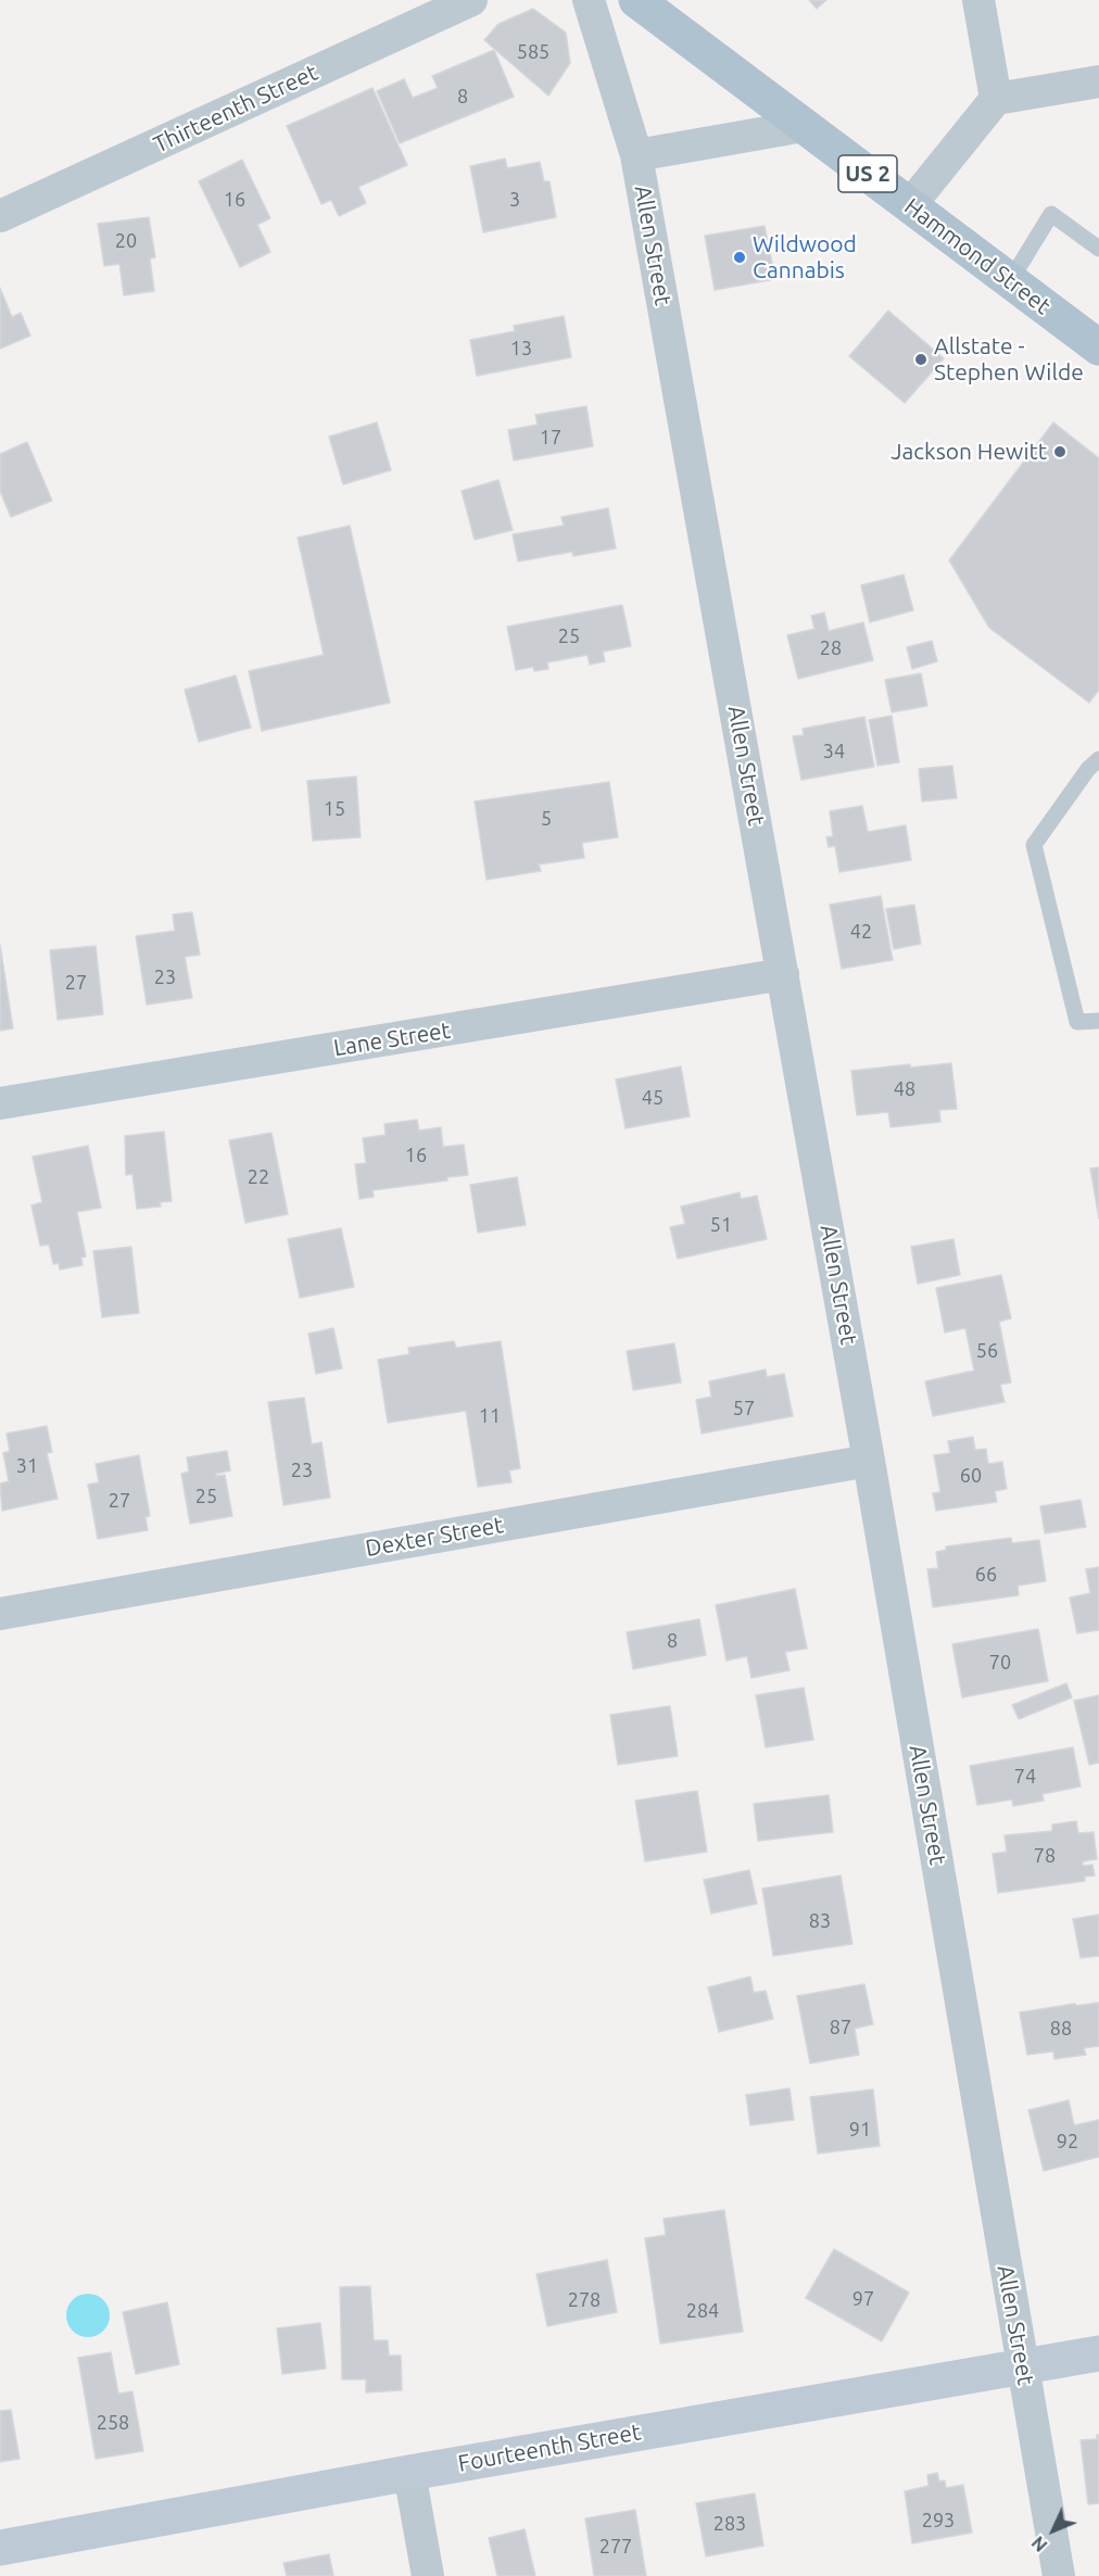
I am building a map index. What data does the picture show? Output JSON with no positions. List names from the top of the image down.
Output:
{
  "streets": {
    "main road": ["US 2", "Hammond Street"],
    "street": [
      "Thirteenth Street",
      "Allen Street",
      "Lane Street",
      "Dexter Street",
      "Fourteenth Street"
    ]
  },
  "crossings": [
    ["Allen Street", "Lane Street"],
    ["Allen Street", "Dexter Street"],
    ["Allen Street", "Fourteenth Street"]
  ],
  "places": ["Wildwood Cannabis", "Allstate - Stephen Wilde", "Jackson Hewitt"],
  "house_numbers": [
    "585",
    "8",
    "16",
    "3",
    "20",
    "13",
    "17",
    "25",
    "28",
    "34",
    "15",
    "5",
    "42",
    "23",
    "27",
    "48",
    "45",
    "16",
    "22",
    "51",
    "56",
    "57",
    "11",
    "31",
    "23",
    "60",
    "25",
    "27",
    "66",
    "8",
    "70",
    "74",
    "78",
    "83",
    "87",
    "88",
    "91",
    "92",
    "97",
    "278",
    "284",
    "258",
    "293",
    "283",
    "277"
  ],
  "north": "bottom left"
}
